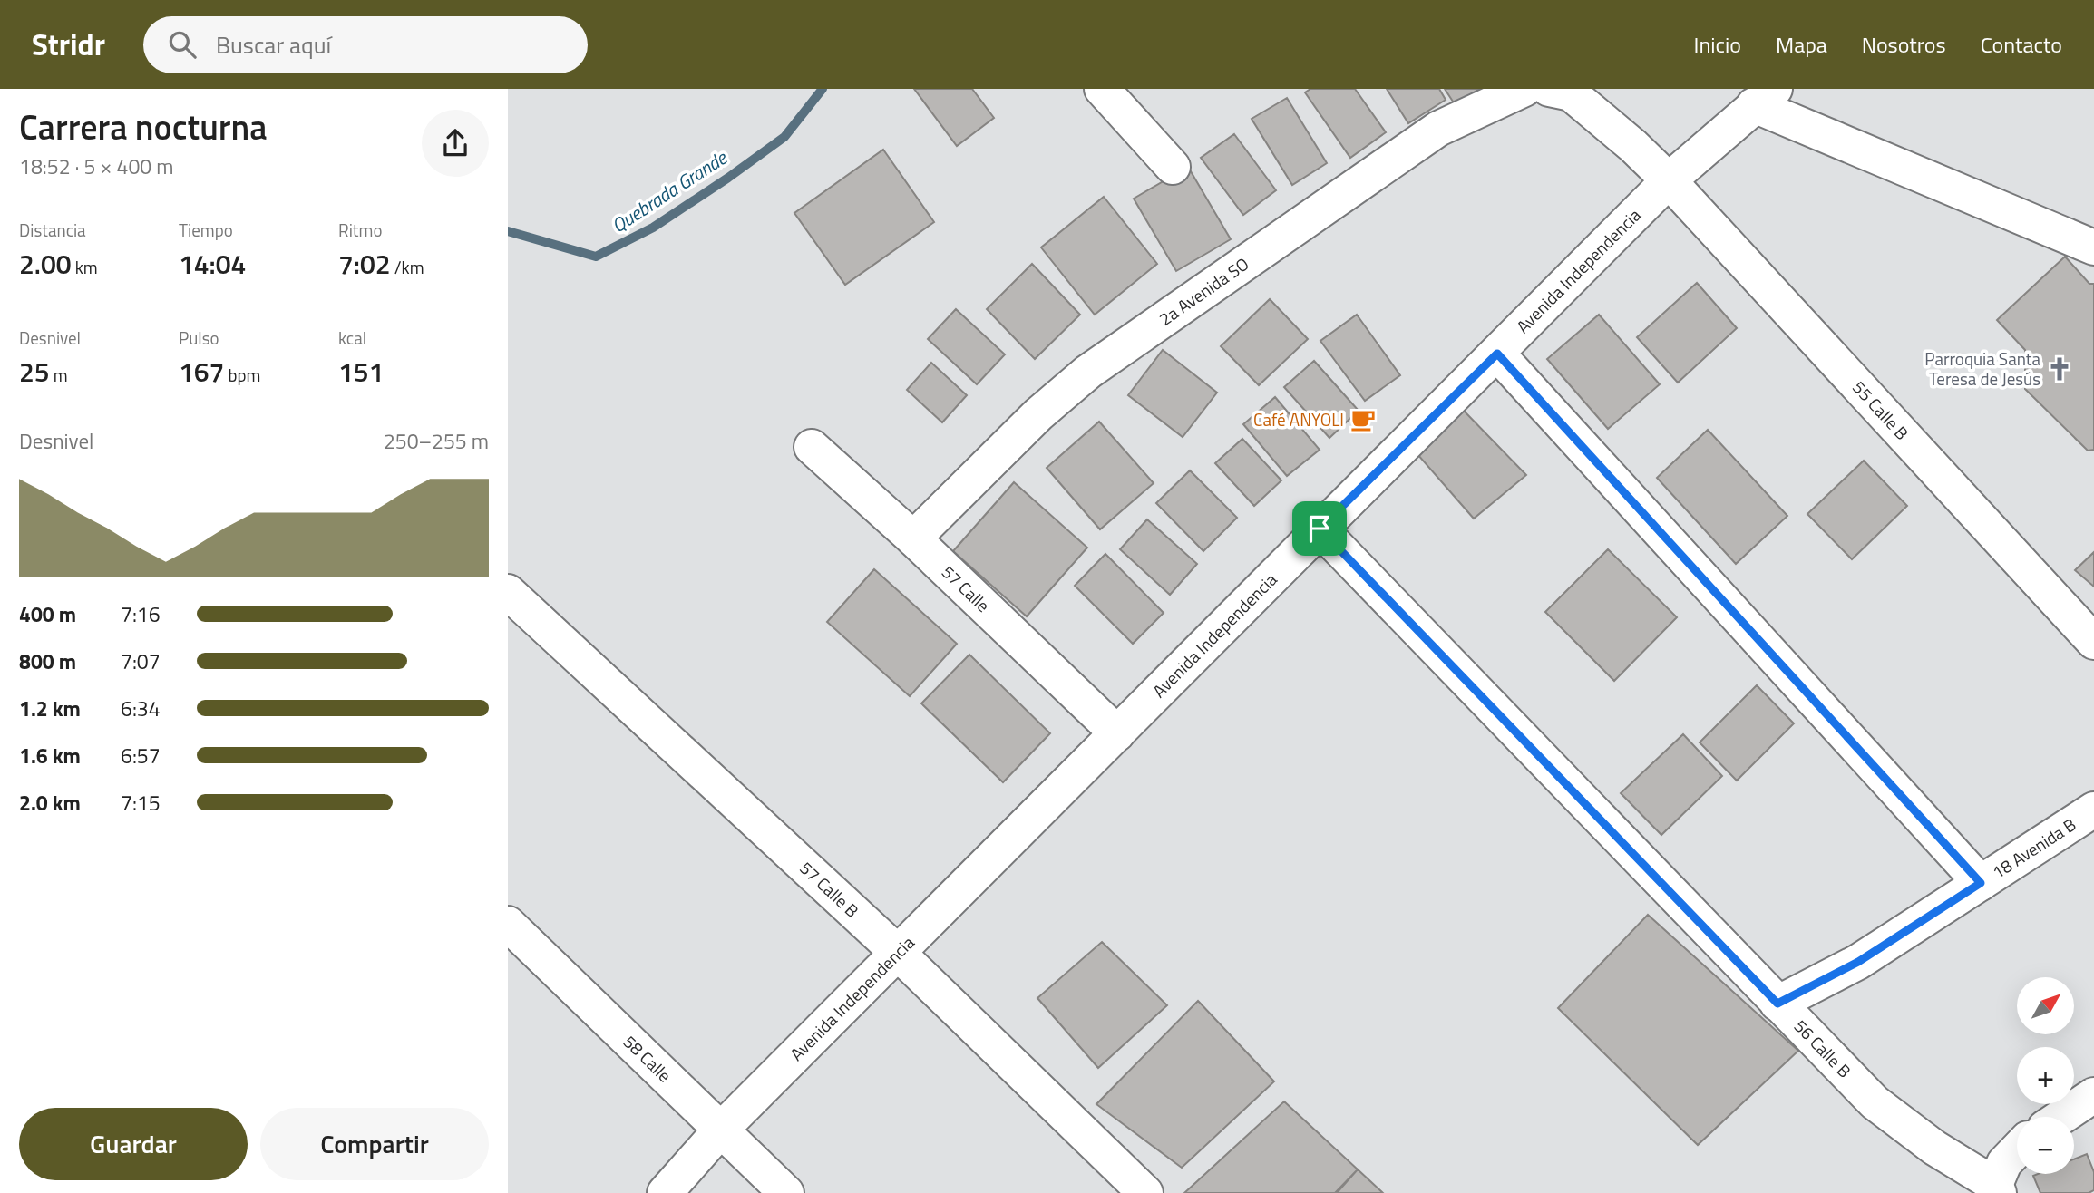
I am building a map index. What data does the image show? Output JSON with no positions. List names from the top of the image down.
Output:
{
  "streets": {
    "street": [
      "Avenida Independencia",
      "2a Avenida SO",
      "55 Calle B",
      "57 Calle",
      "18 Avenida B",
      "57 Calle B",
      "56 Calle B",
      "58 Calle"
    ]
  },
  "crossings": [
    ["Avenida Independencia", "55 Calle B"],
    ["Avenida Independencia", "57 Calle"],
    ["Avenida Independencia", "57 Calle B"],
    ["Avenida Independencia", "56 Calle B"],
    ["Avenida Independencia", "58 Calle"],
    ["2a Avenida SO", "57 Calle"],
    ["18 Avenida B", "56 Calle B"]
  ],
  "water": ["Quebrada Grande"],
  "places": {
    "church": ["Parroquia Santa Teresa de Jesús"],
    "cafe": ["Café ANYOLI"]
  },
  "north": "top right",
  "page": {
    "header": "Stridr",
    "search": "Buscar aquí",
    "nav": [
      "Inicio",
      "Mapa",
      "Nosotros",
      "Contacto"
    ],
    "heading": ["Carrera nocturna", "18:52 · 5 × 400 m"],
    "stats": [
      ["Distancia", "2.00 km"],
      ["Tiempo", "14:04"],
      ["Ritmo", "7:02 /km"],
      ["Desnivel", "25 m"],
      ["Pulso", "167 bpm"],
      ["kcal", "151"]
    ],
    "chart": ["Desnivel", "250–255 m"],
    "list": [
      {
        "name": "400 m",
        "note": "7:16"
      },
      {
        "name": "800 m",
        "note": "7:07"
      },
      {
        "name": "1.2 km",
        "note": "6:34"
      },
      {
        "name": "1.6 km",
        "note": "6:57"
      },
      {
        "name": "2.0 km",
        "note": "7:15"
      }
    ],
    "map_buttons": ["+", "−"],
    "buttons": ["Guardar", "Compartir"]
  }
}
